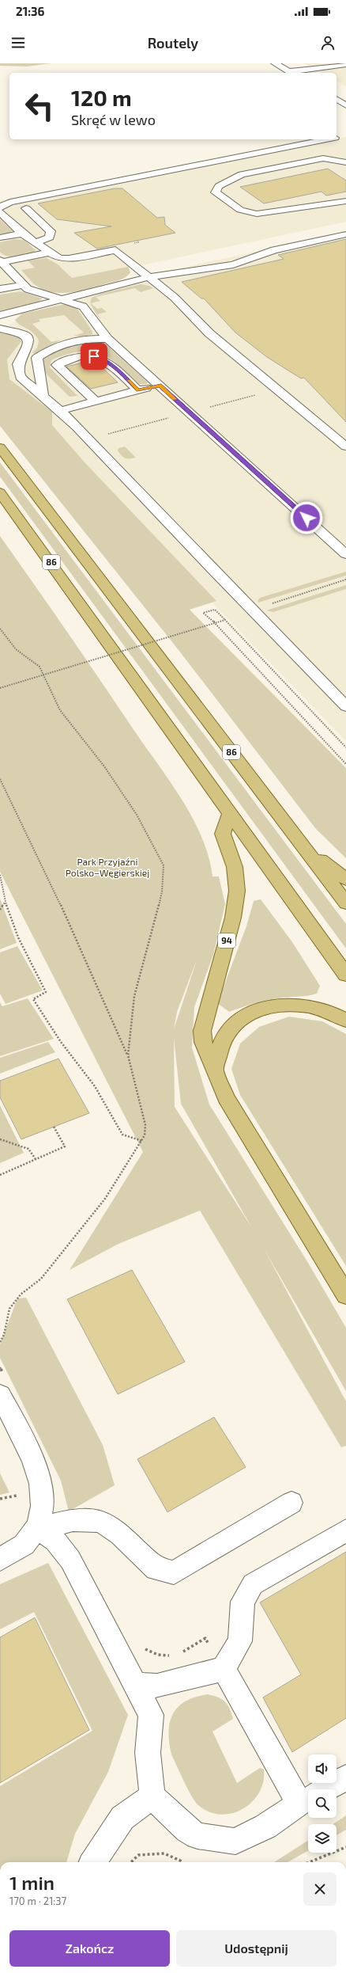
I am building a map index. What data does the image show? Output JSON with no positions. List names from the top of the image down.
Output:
{
  "streets": {
    "main road": ["86", "94"]
  },
  "crossings": [
    ["86", "94"]
  ],
  "parks": ["Park Przyjaźni Polsko–Węgierskiej"],
  "page": {
    "status": "21:36",
    "header": "Routely",
    "turn": ["120 m", "Skręć w lewo"],
    "heading": ["1 min", "170 m · 21:37"],
    "buttons": ["Zakończ", "Udostępnij"]
  }
}
